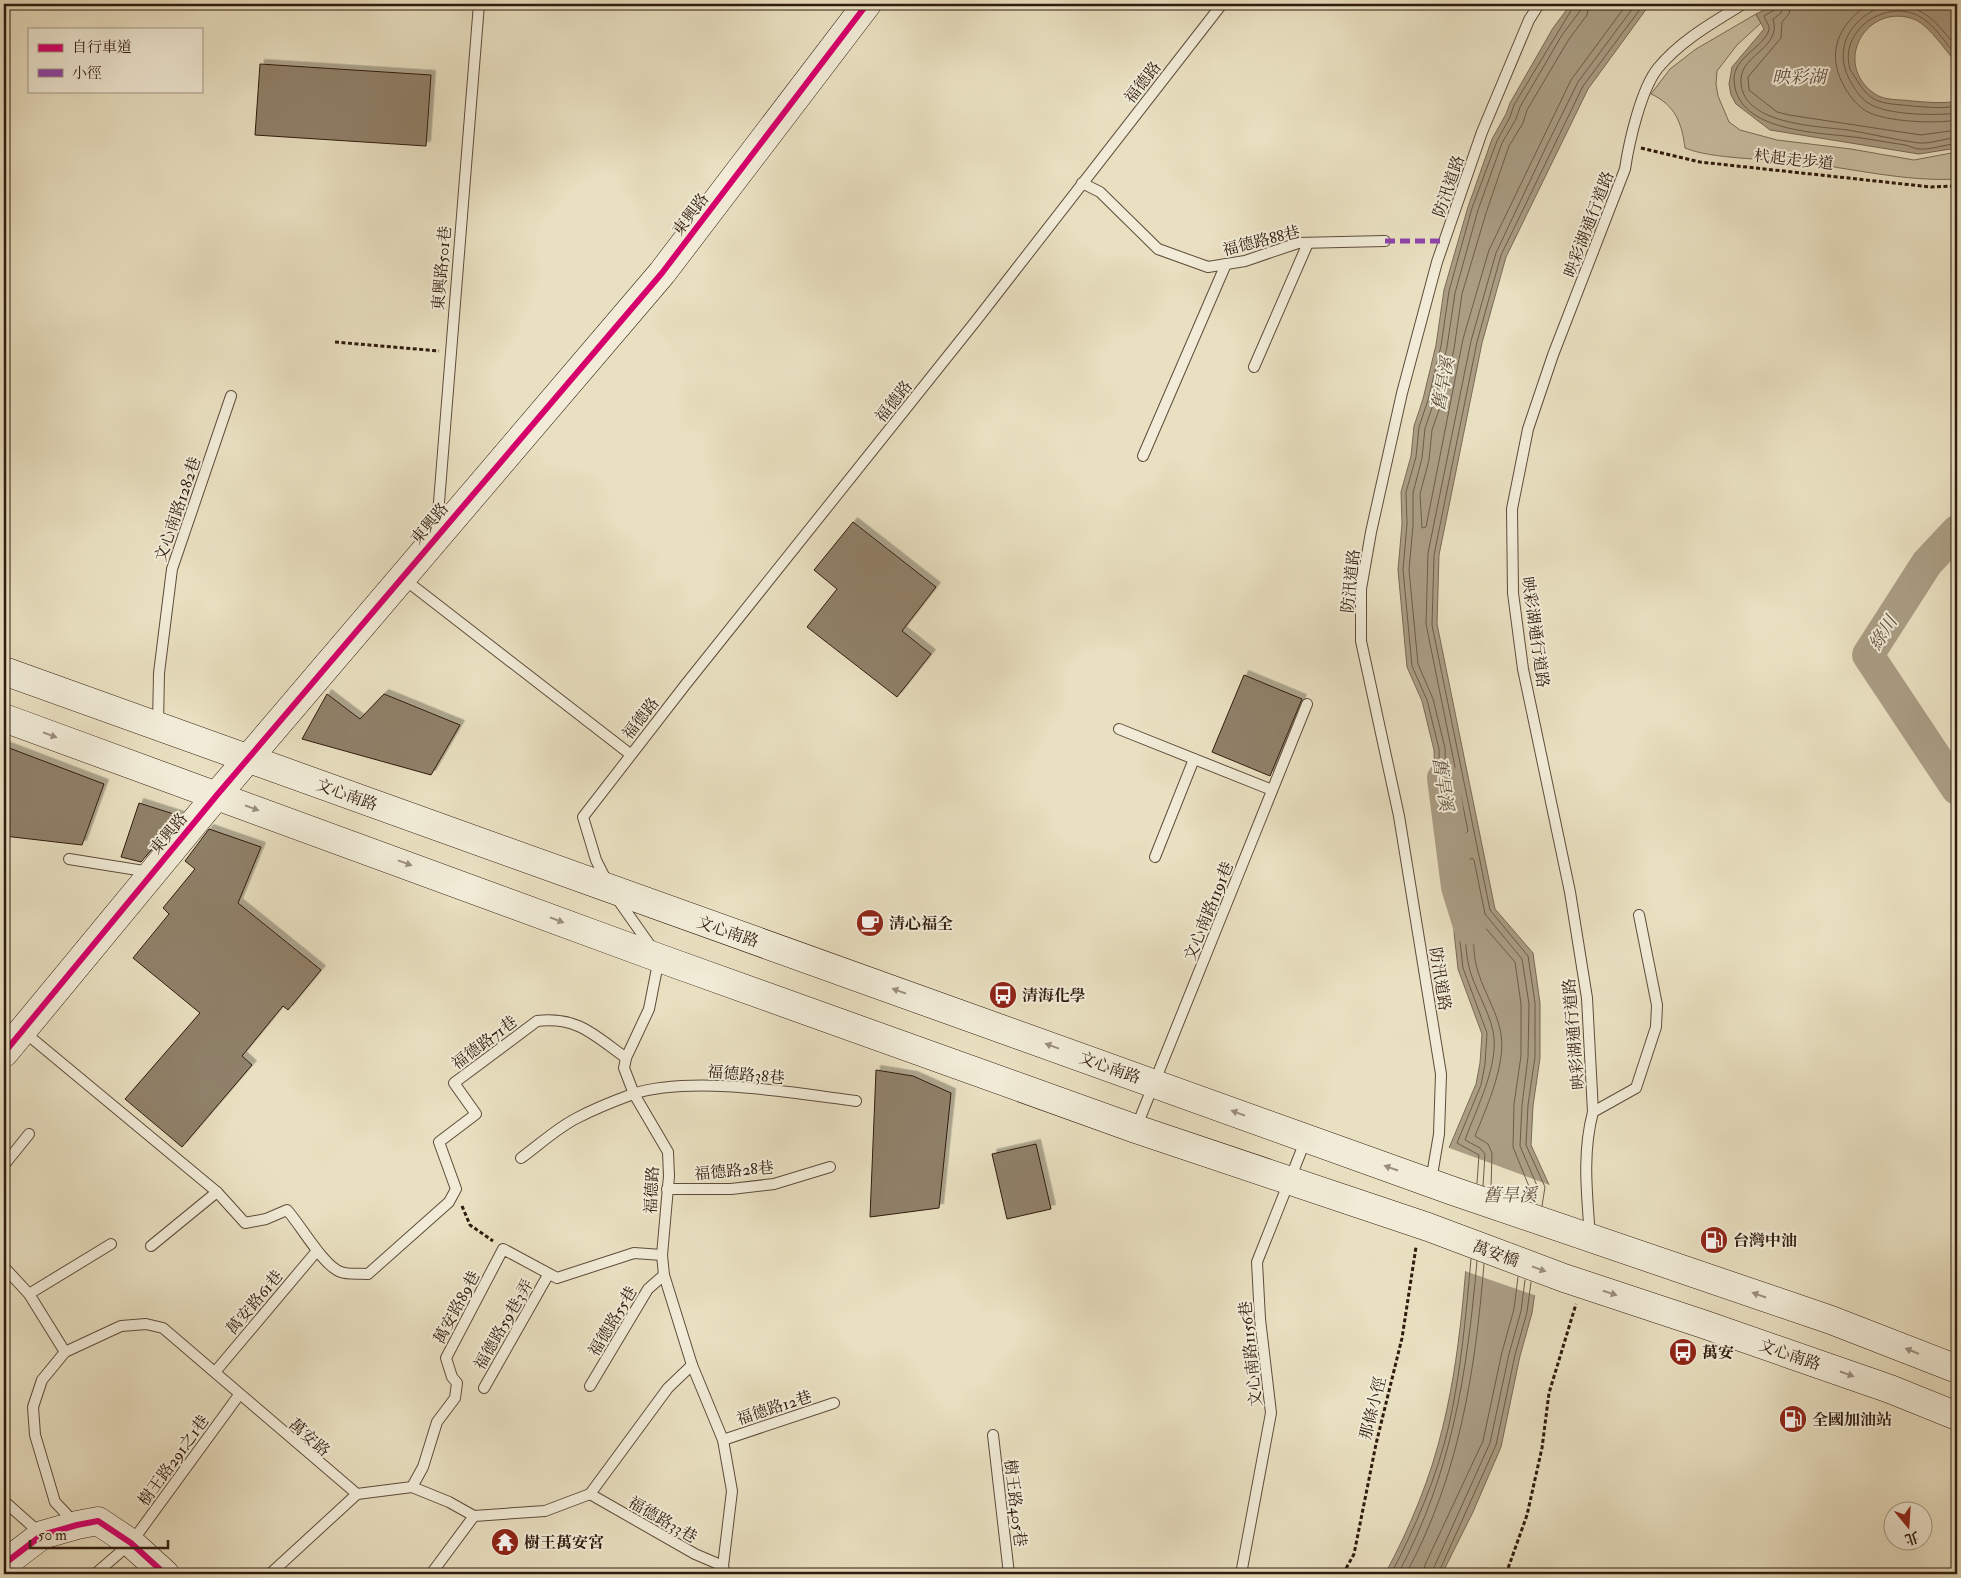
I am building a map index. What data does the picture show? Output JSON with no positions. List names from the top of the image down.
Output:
{
  "streets": {
    "main road": ["東興路", "文心南路", "萬安橋"],
    "lane": [
      "福德路",
      "防汛道路",
      "映彩湖通行道路",
      "福德路88巷",
      "東興路501巷",
      "文心南路1282巷",
      "文心南路1191巷",
      "福德路71巷",
      "福德路38巷",
      "福德路28巷",
      "萬安路61巷",
      "萬安路89巷",
      "福德路55巷",
      "福德路59巷3弄",
      "文心南路1156巷",
      "福德路12巷",
      "萬安路",
      "樹王路291之1巷",
      "樹王路405巷",
      "福德路33巷"
    ],
    "path": ["杙起走步道", "那條小徑"]
  },
  "crossings": [
    ["福德路", "福德路88巷"],
    ["福德路", "文心南路"],
    ["福德路", "福德路71巷"],
    ["福德路", "福德路38巷"],
    ["福德路", "福德路28巷"],
    ["福德路", "福德路55巷"],
    ["福德路", "福德路12巷"],
    ["福德路", "福德路33巷"],
    ["杙起走步道", "映彩湖通行道路"],
    ["防汛道路", "文心南路"],
    ["東興路", "東興路501巷"],
    ["東興路", "文心南路"],
    ["文心南路1282巷", "文心南路"],
    ["文心南路", "文心南路1191巷"],
    ["文心南路", "萬安橋"],
    ["文心南路", "文心南路1156巷"],
    ["萬安橋", "那條小徑"],
    ["萬安路61巷", "萬安路"],
    ["萬安路", "樹王路291之1巷"]
  ],
  "water": ["映彩湖", "舊旱溪", "綠川"],
  "places": {
    "cafe": ["清心福全"],
    "bus stop": ["清海化學", "萬安"],
    "fuel station": ["台灣中油", "全國加油站"],
    "temple": ["樹王萬安宮"]
  },
  "legend": ["自行車道", "小徑"],
  "scale_bar": "50 m",
  "north": "bottom"
}
